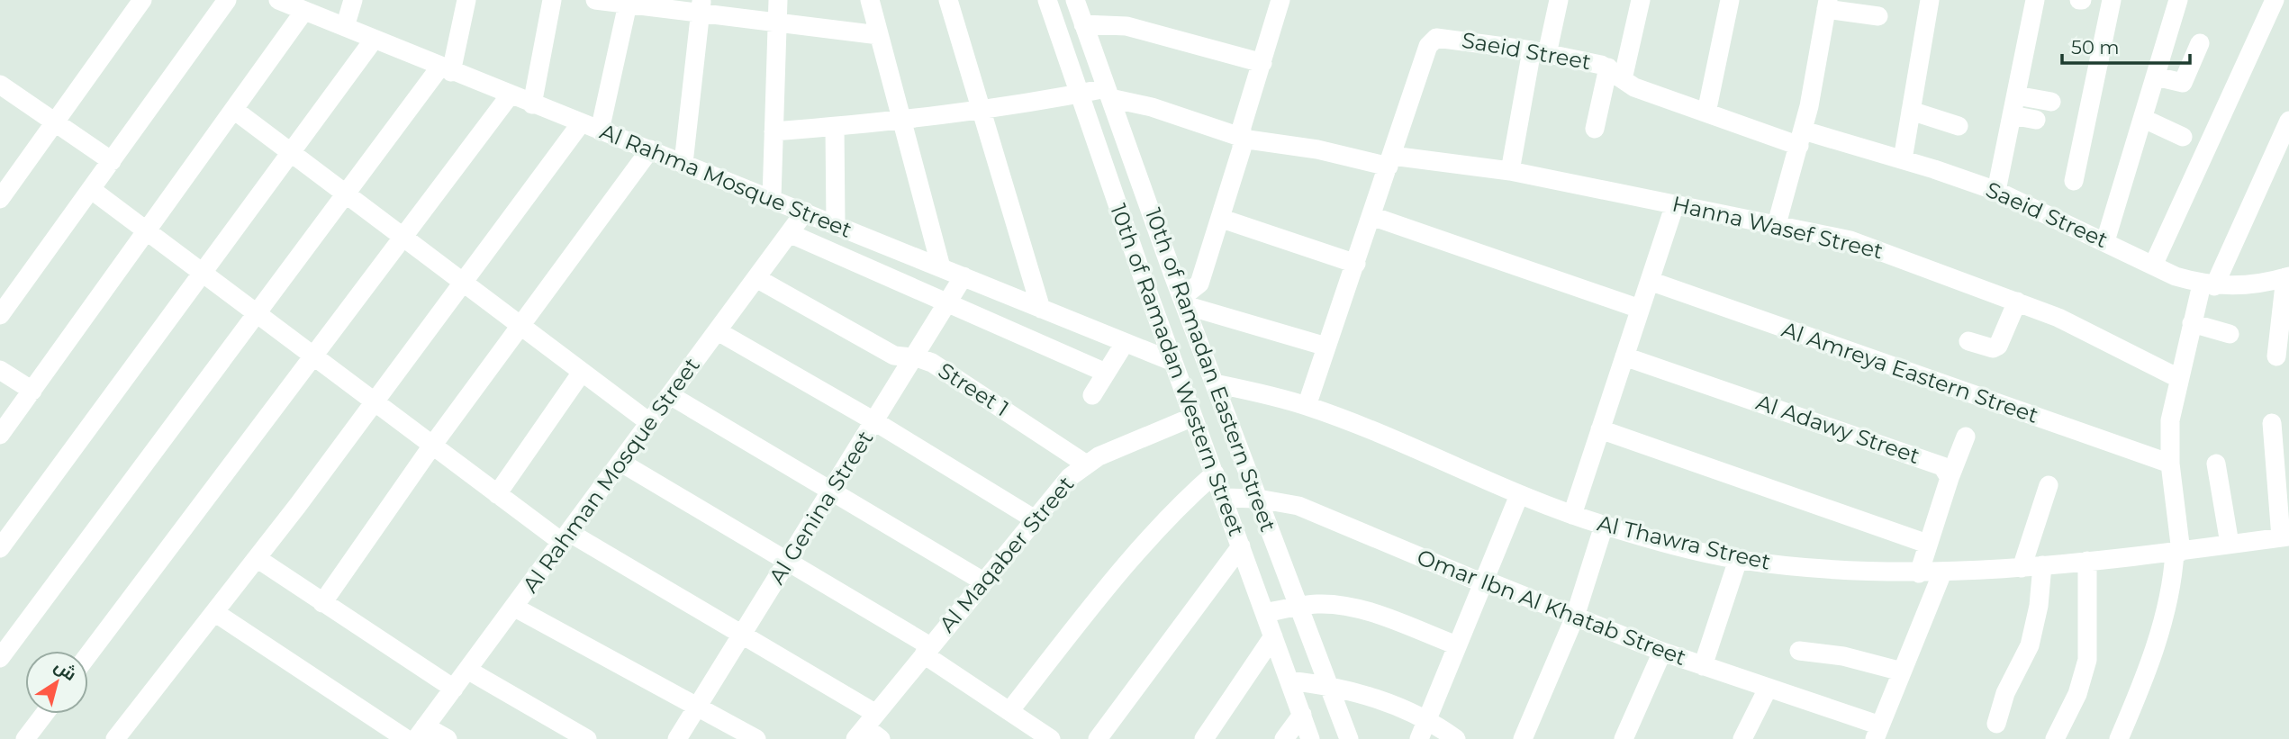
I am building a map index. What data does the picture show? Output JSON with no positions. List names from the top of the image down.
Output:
{
  "streets": {
    "street": [
      "Saeid Street",
      "Al Rahma Mosque Street",
      "Hanna Wasef Street",
      "10th of Ramadan Western Street",
      "10th of Ramadan Eastern Street",
      "Al Amreya Eastern Street",
      "Street 1",
      "Al Adawy Street",
      "Al Rahman Mosque Street",
      "Al Genina Street",
      "Al Thawra Street",
      "Al Maqaber Street",
      "Omar Ibn Al Khatab Street"
    ]
  },
  "crossings": [
    ["Saeid Street", "Hanna Wasef Street"],
    ["Al Rahma Mosque Street", "10th of Ramadan Western Street"],
    ["Al Rahma Mosque Street", "Al Rahman Mosque Street"],
    ["Al Rahma Mosque Street", "Al Genina Street"],
    ["Hanna Wasef Street", "10th of Ramadan Eastern Street"],
    ["10th of Ramadan Western Street", "Al Maqaber Street"],
    ["10th of Ramadan Western Street", "Omar Ibn Al Khatab Street"],
    ["10th of Ramadan Eastern Street", "Al Thawra Street"],
    ["10th of Ramadan Eastern Street", "Al Maqaber Street"],
    ["10th of Ramadan Eastern Street", "Omar Ibn Al Khatab Street"],
    ["Street 1", "Al Rahman Mosque Street"],
    ["Street 1", "Al Genina Street"],
    ["Street 1", "Al Maqaber Street"]
  ],
  "scale_bar": "50 m",
  "north": "top right"
}
